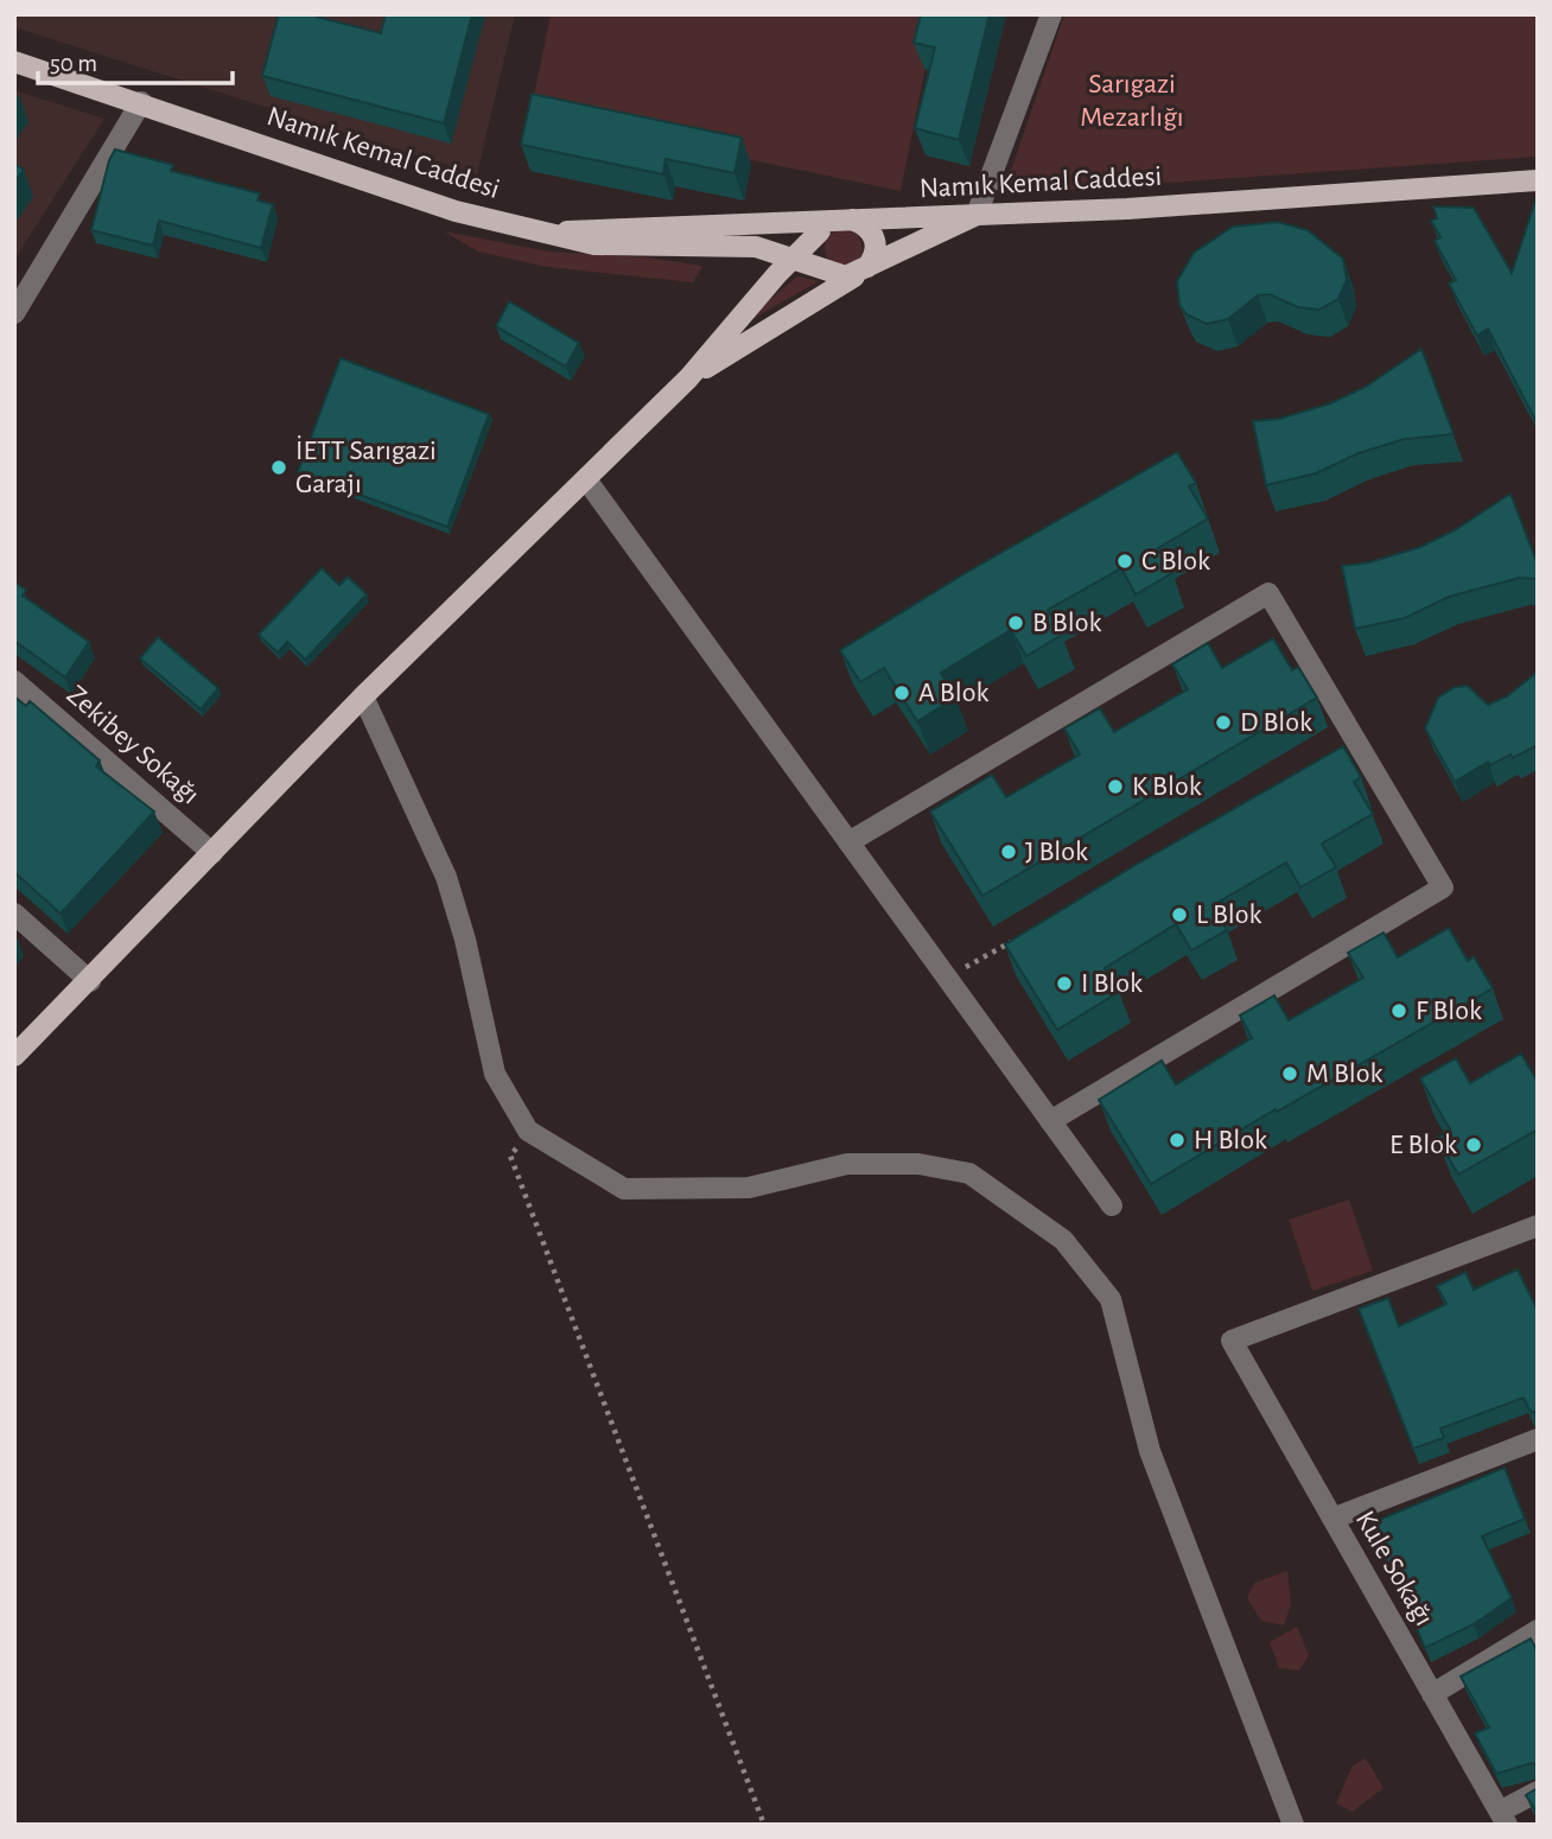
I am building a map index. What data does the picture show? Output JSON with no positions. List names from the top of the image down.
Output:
{
  "streets": {
    "main road": ["Namık Kemal Caddesi"],
    "street": ["Zekibey Sokağı", "Kule Sokağı"]
  },
  "parks": ["Sarıgazi Mezarlığı"],
  "places": [
    "İETT Sarıgazi Garajı",
    "C Blok",
    "B Blok",
    "A Blok",
    "D Blok",
    "K Blok",
    "J Blok",
    "L Blok",
    "I Blok",
    "F Blok",
    "M Blok",
    "H Blok",
    "E Blok"
  ],
  "scale_bar": "50 m"
}
